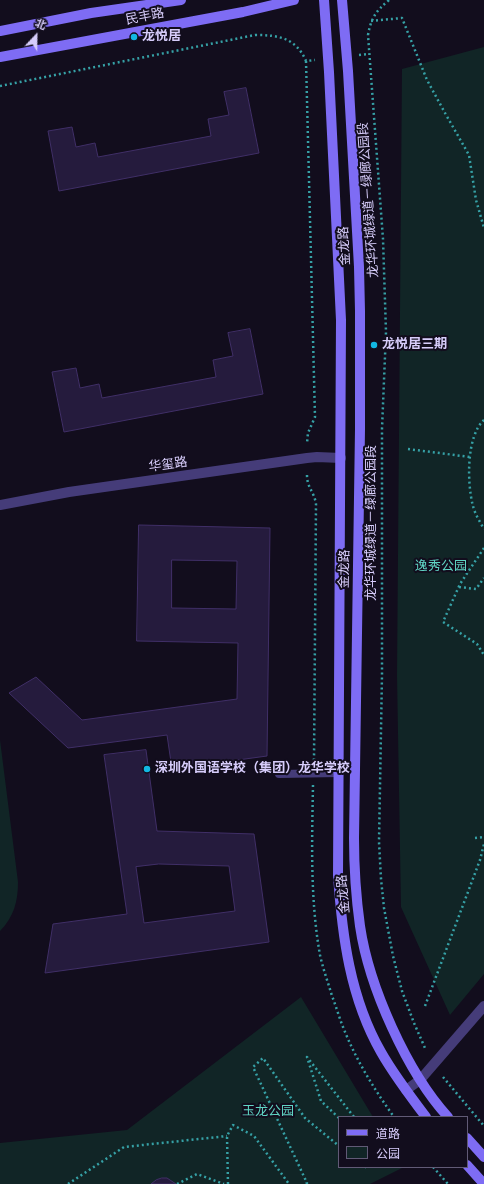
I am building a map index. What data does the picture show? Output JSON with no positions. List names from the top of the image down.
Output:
{
  "streets": {
    "main road": ["民丰路", "金龙路"],
    "street": ["华玺路"],
    "path": ["龙华环城绿道－绿廊公园段"]
  },
  "crossings": [
    ["金龙路", "华玺路"]
  ],
  "parks": ["逸秀公园", "玉龙公园"],
  "places": ["龙悦居", "龙悦居三期", "深圳外国语学校（集团）龙华学校"],
  "legend": ["道路", "公园"],
  "north": "top"
}
